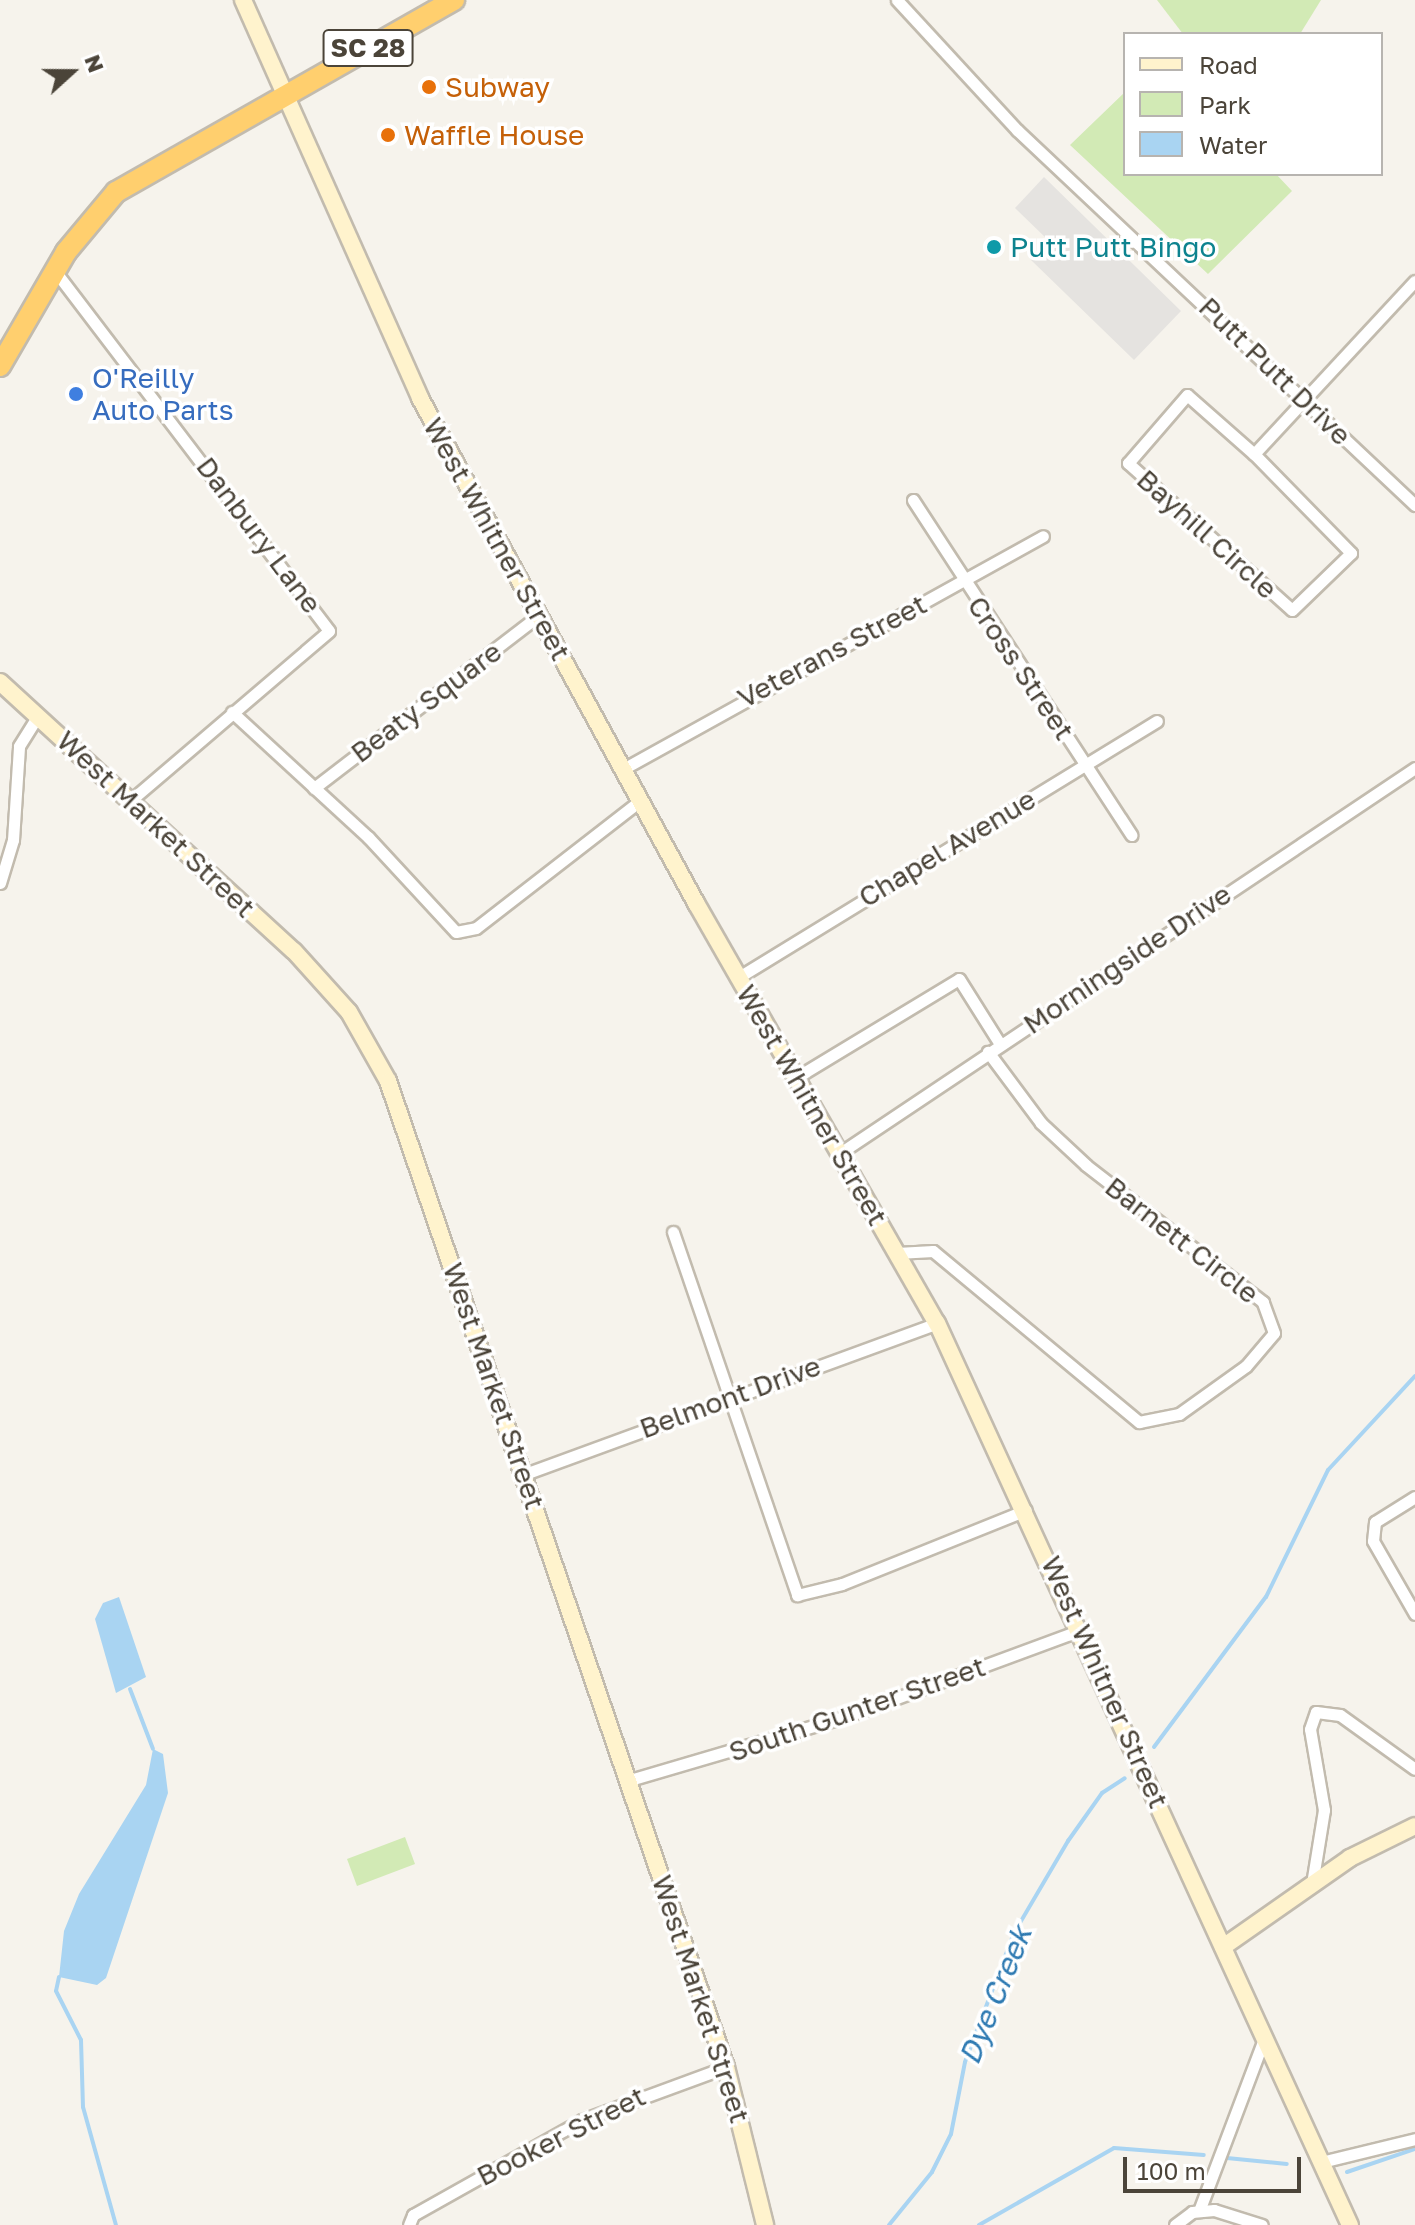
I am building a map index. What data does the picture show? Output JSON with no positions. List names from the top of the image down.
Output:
{
  "streets": {
    "highway": ["SC 28"],
    "main road": ["West Whitner Street", "West Market Street"],
    "street": [
      "Putt Putt Drive",
      "Bayhill Circle",
      "Danbury Lane",
      "Veterans Street",
      "Cross Street",
      "Beaty Square",
      "Chapel Avenue",
      "Morningside Drive",
      "Barnett Circle",
      "Belmont Drive",
      "South Gunter Street",
      "Booker Street"
    ]
  },
  "crossings": [
    ["SC 28", "Danbury Lane"],
    ["SC 28", "West Whitner Street"],
    ["Danbury Lane", "West Market Street"],
    ["West Whitner Street", "Veterans Street"],
    ["West Whitner Street", "Beaty Square"],
    ["West Whitner Street", "Chapel Avenue"],
    ["West Whitner Street", "Morningside Drive"],
    ["West Whitner Street", "Barnett Circle"],
    ["West Whitner Street", "Belmont Drive"],
    ["West Whitner Street", "South Gunter Street"],
    ["Veterans Street", "Cross Street"],
    ["Cross Street", "Chapel Avenue"],
    ["West Market Street", "Belmont Drive"],
    ["West Market Street", "South Gunter Street"],
    ["West Market Street", "Booker Street"],
    ["Morningside Drive", "Barnett Circle"]
  ],
  "water": ["Dye Creek"],
  "places": [
    "Subway",
    "Waffle House",
    "Putt Putt Bingo",
    "O'Reilly Auto Parts"
  ],
  "legend": ["Road", "Park", "Water"],
  "scale_bar": "100 m",
  "north": "right"
}
